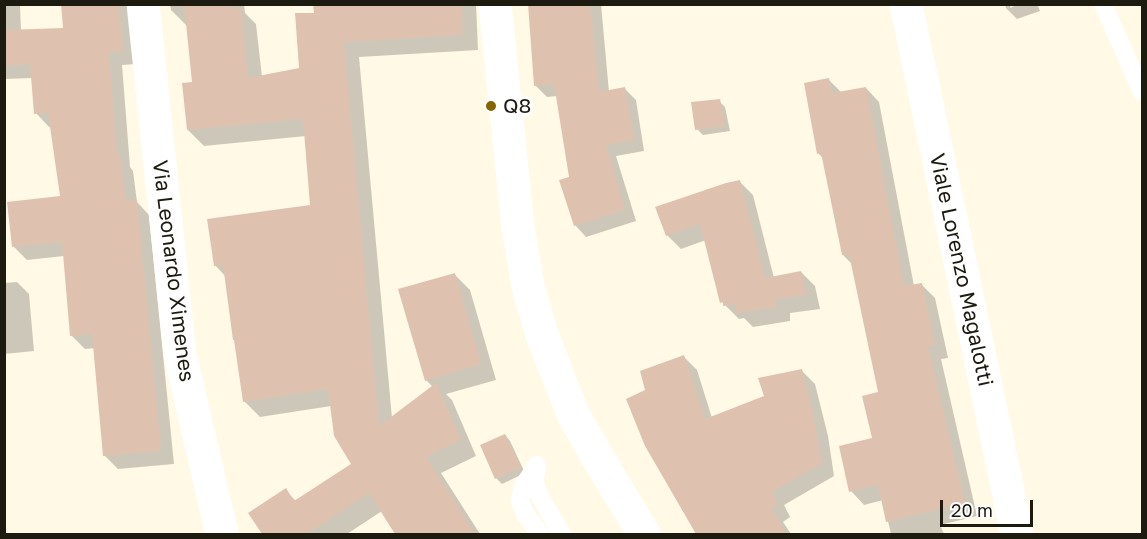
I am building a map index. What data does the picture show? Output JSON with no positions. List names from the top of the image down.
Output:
{
  "streets": {
    "street": ["Viale Lorenzo Magalotti", "Via Leonardo Ximenes"]
  },
  "places": ["Q8"],
  "scale_bar": "20 m"
}
